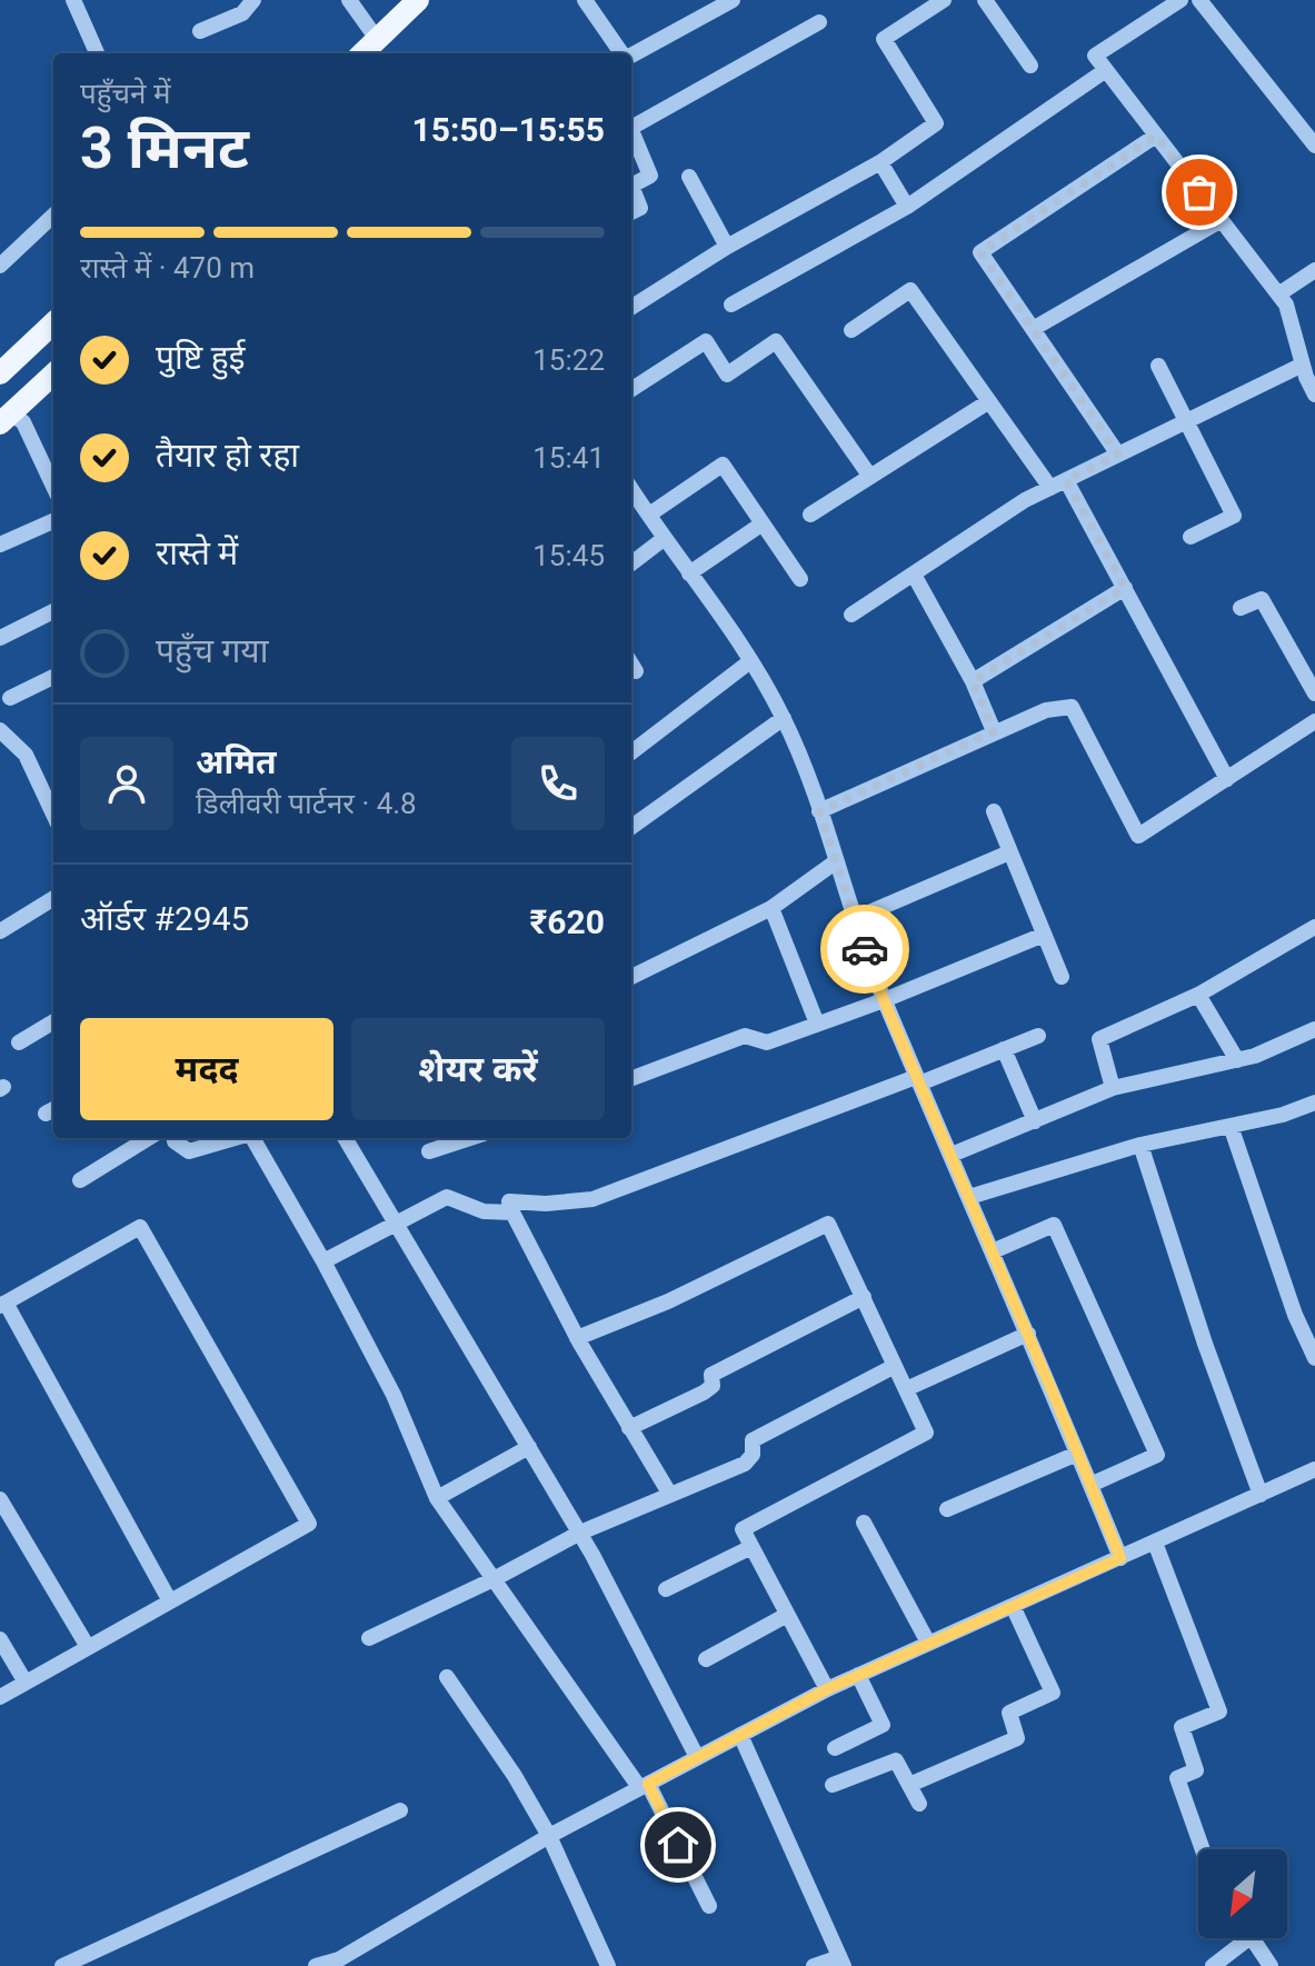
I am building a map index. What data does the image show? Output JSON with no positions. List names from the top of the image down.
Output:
{
  "north": "bottom left",
  "page": {
    "heading": ["3 मिनट", "पहुँचने में", "15:50–15:55"],
    "panel": [
      "अमित",
      "डिलीवरी पार्टनर · 4.8",
      "ऑर्डर #2945",
      "₹620"
    ],
    "bar": "रास्ते में · 470 m",
    "list": [
      ["पुष्टि हुई", "15:22"],
      ["तैयार हो रहा", "15:41"],
      ["रास्ते में", "15:45"],
      "पहुँच गया"
    ],
    "buttons": ["मदद", "शेयर करें"]
  }
}
